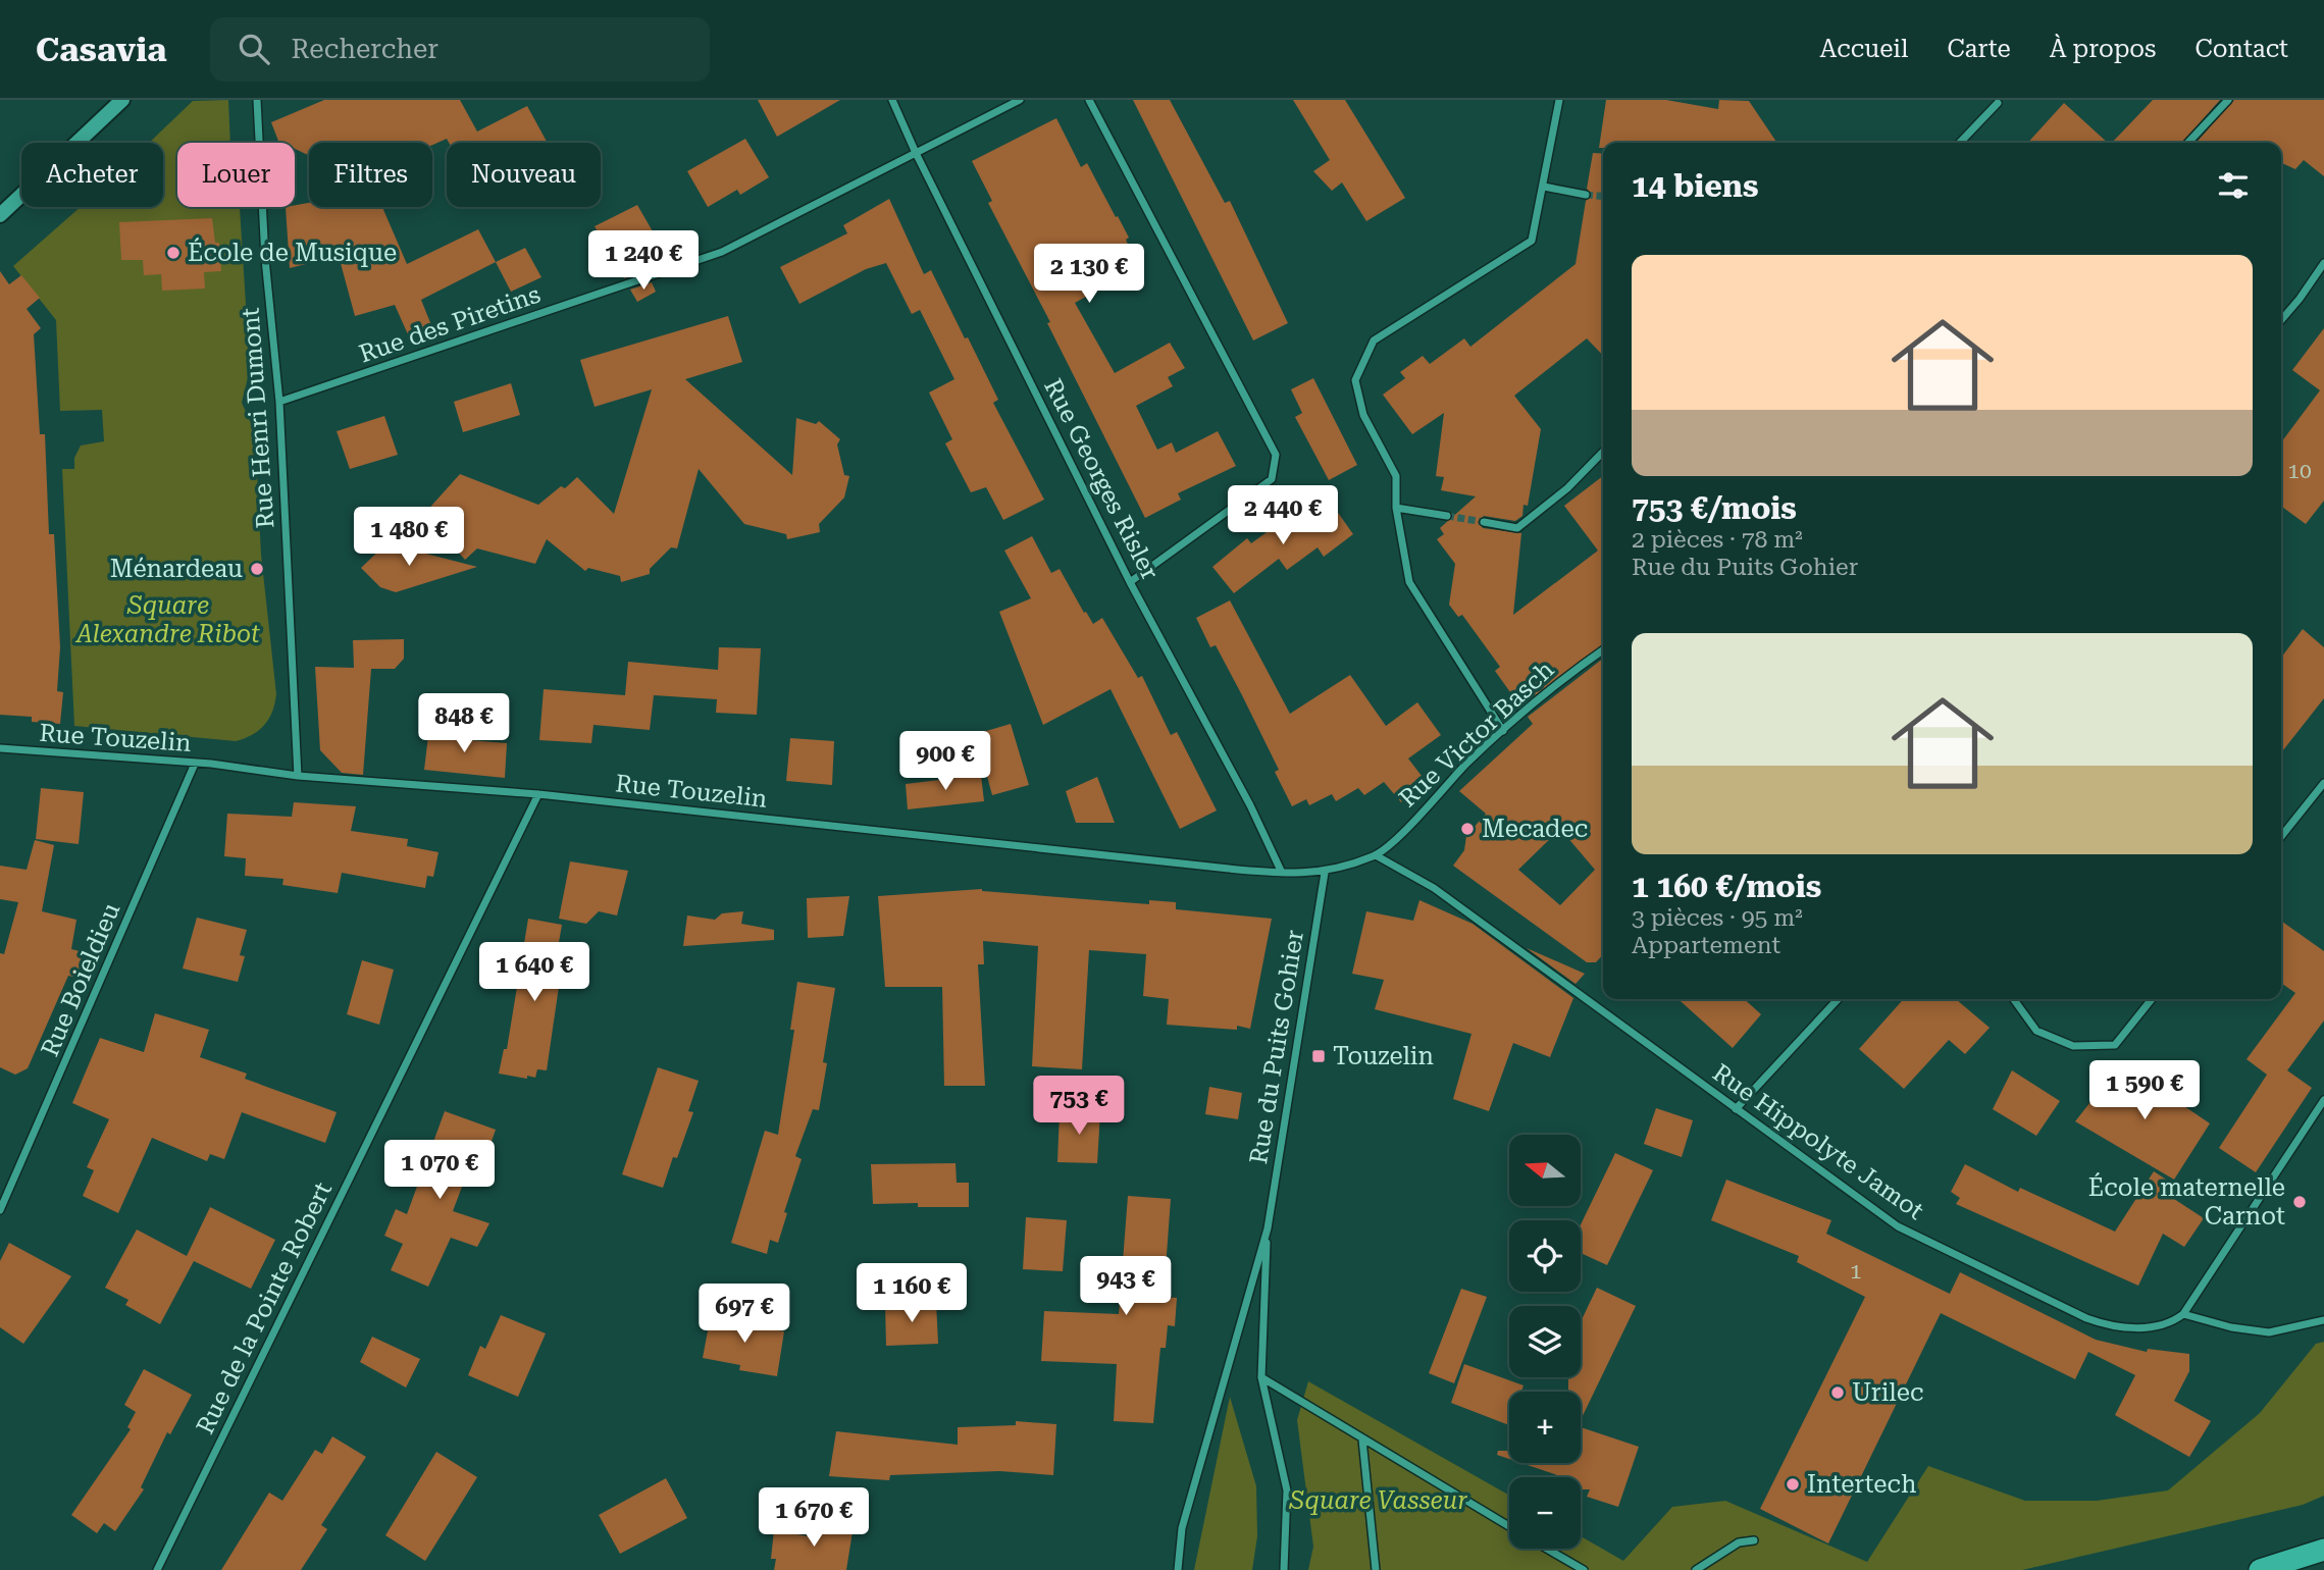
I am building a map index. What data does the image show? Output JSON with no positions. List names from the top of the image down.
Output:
{
  "streets": {
    "street": [
      "Rue des Piretins",
      "Rue Henri Dumont",
      "Rue Georges Risler",
      "Rue Victor Basch",
      "Rue Touzelin",
      "Rue Boieldieu",
      "Rue du Puits Gohier",
      "Rue Hippolyte Jamot",
      "Rue de la Pointe Robert"
    ]
  },
  "crossings": [
    ["Rue des Piretins", "Rue Henri Dumont"],
    ["Rue des Piretins", "Rue Georges Risler"],
    ["Rue Henri Dumont", "Rue Touzelin"],
    ["Rue Georges Risler", "Rue Touzelin"],
    ["Rue Victor Basch", "Rue Touzelin"],
    ["Rue Victor Basch", "Rue Hippolyte Jamot"],
    ["Rue Touzelin", "Rue Boieldieu"],
    ["Rue Touzelin", "Rue du Puits Gohier"],
    ["Rue Touzelin", "Rue Hippolyte Jamot"],
    ["Rue Touzelin", "Rue de la Pointe Robert"]
  ],
  "parks": ["Square Alexandre Ribot", "Square Vasseur"],
  "places": {
    "other": [
      "École de Musique",
      "Ménardeau",
      "Mecadec",
      "École maternelle Carnot",
      "Urilec",
      "Intertech"
    ],
    "transit": ["Touzelin"]
  },
  "house_numbers": ["10", "1"],
  "north": "left",
  "page": {
    "header": "Casavia",
    "search": "Rechercher",
    "nav": [
      "Accueil",
      "Carte",
      "À propos",
      "Contact"
    ],
    "chip": [
      "Acheter",
      "Louer",
      "Filtres",
      "Nouveau"
    ],
    "heading": "14 biens",
    "list": [
      {
        "name": "753 €/mois",
        "note": "2 pièces · 78 m² · Rue du Puits Gohier"
      },
      {
        "name": "1 160 €/mois",
        "note": "3 pièces · 95 m² · Appartement"
      }
    ],
    "price": [
      "1 240 €",
      "2 130 €",
      "2 440 €",
      "1 480 €",
      "848 €",
      "900 €",
      "1 640 €",
      "1 590 €",
      "753 €",
      "1 070 €",
      "943 €",
      "1 160 €",
      "697 €",
      "1 670 €"
    ],
    "map_buttons": ["+", "−"]
  }
}
